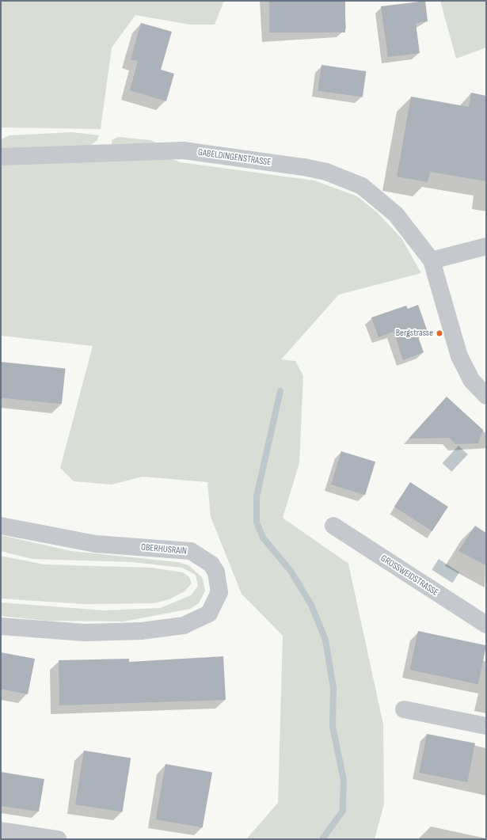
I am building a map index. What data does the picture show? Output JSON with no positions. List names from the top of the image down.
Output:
{
  "streets": {
    "street": ["GABELDINGENSTRASSE", "OBERHUSRAIN", "GROSSWEIDSTRASSE"]
  },
  "places": ["Bergstrasse"]
}
